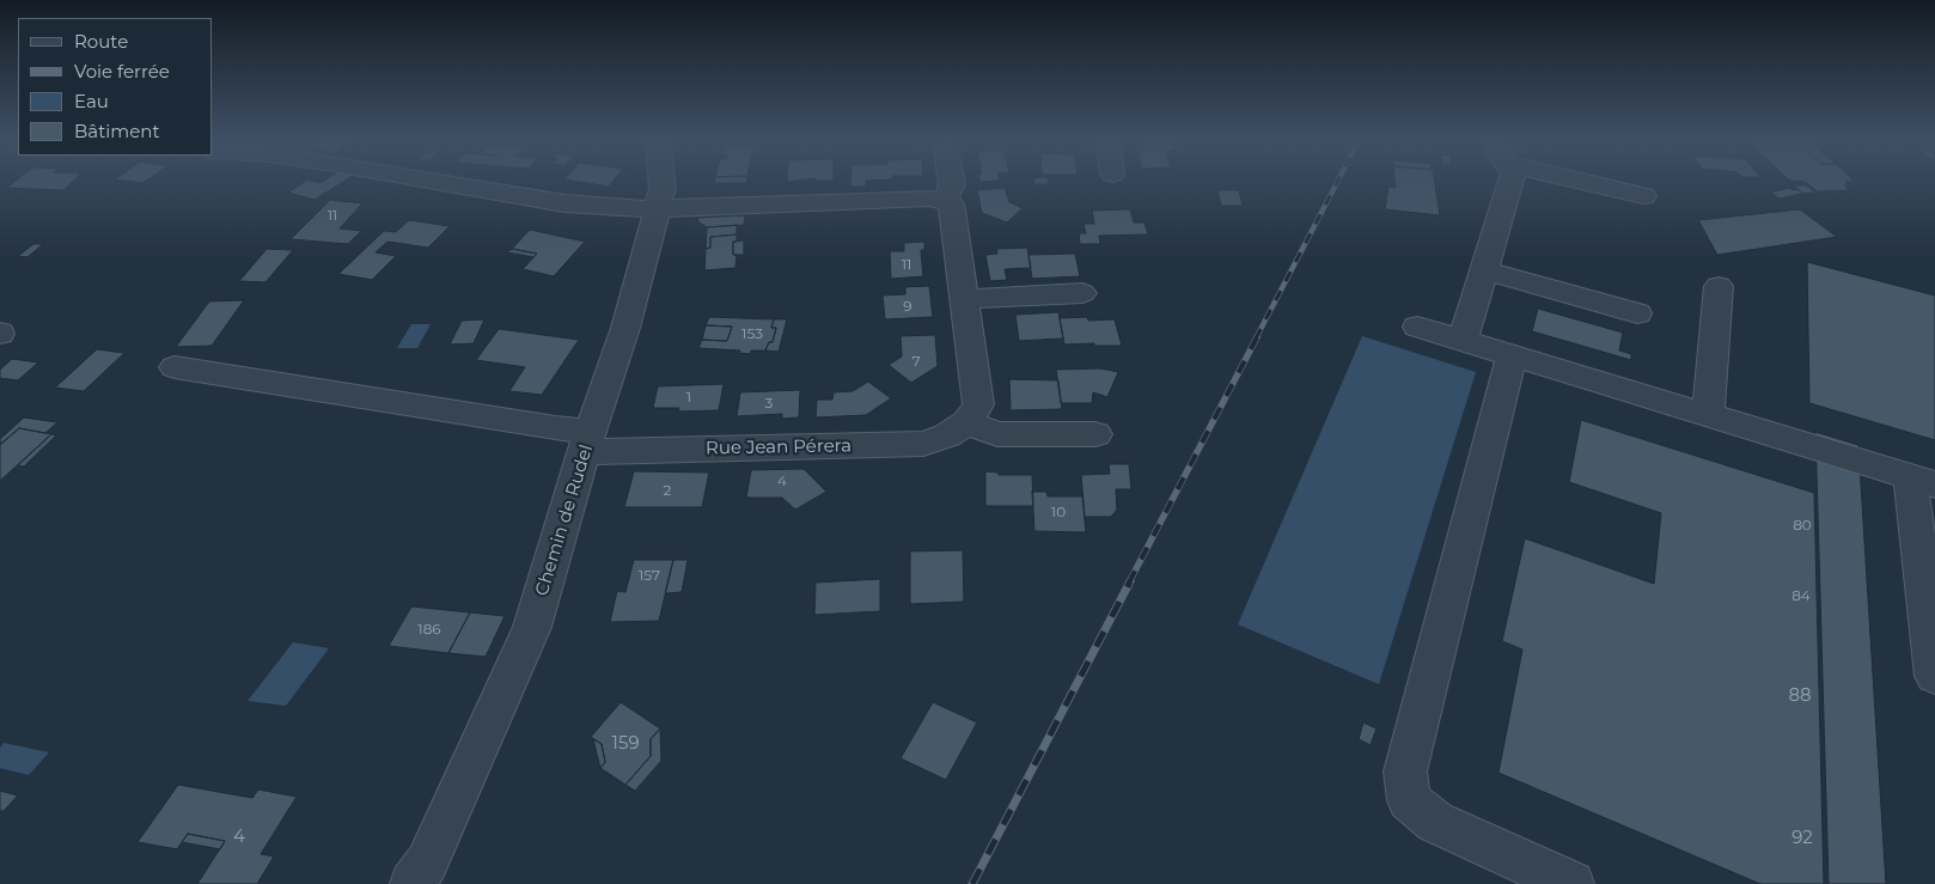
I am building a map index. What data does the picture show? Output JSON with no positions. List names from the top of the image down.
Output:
{
  "streets": {
    "street": ["Rue Jean Pérera", "Chemin de Rudel"]
  },
  "crossings": [
    ["Rue Jean Pérera", "Chemin de Rudel"]
  ],
  "house_numbers": [
    "11",
    "11",
    "9",
    "153",
    "7",
    "1",
    "3",
    "4",
    "2",
    "10",
    "80",
    "157",
    "84",
    "186",
    "88",
    "159",
    "4",
    "92"
  ],
  "legend": [
    "Route",
    "Voie ferrée",
    "Eau",
    "Bâtiment"
  ]
}
